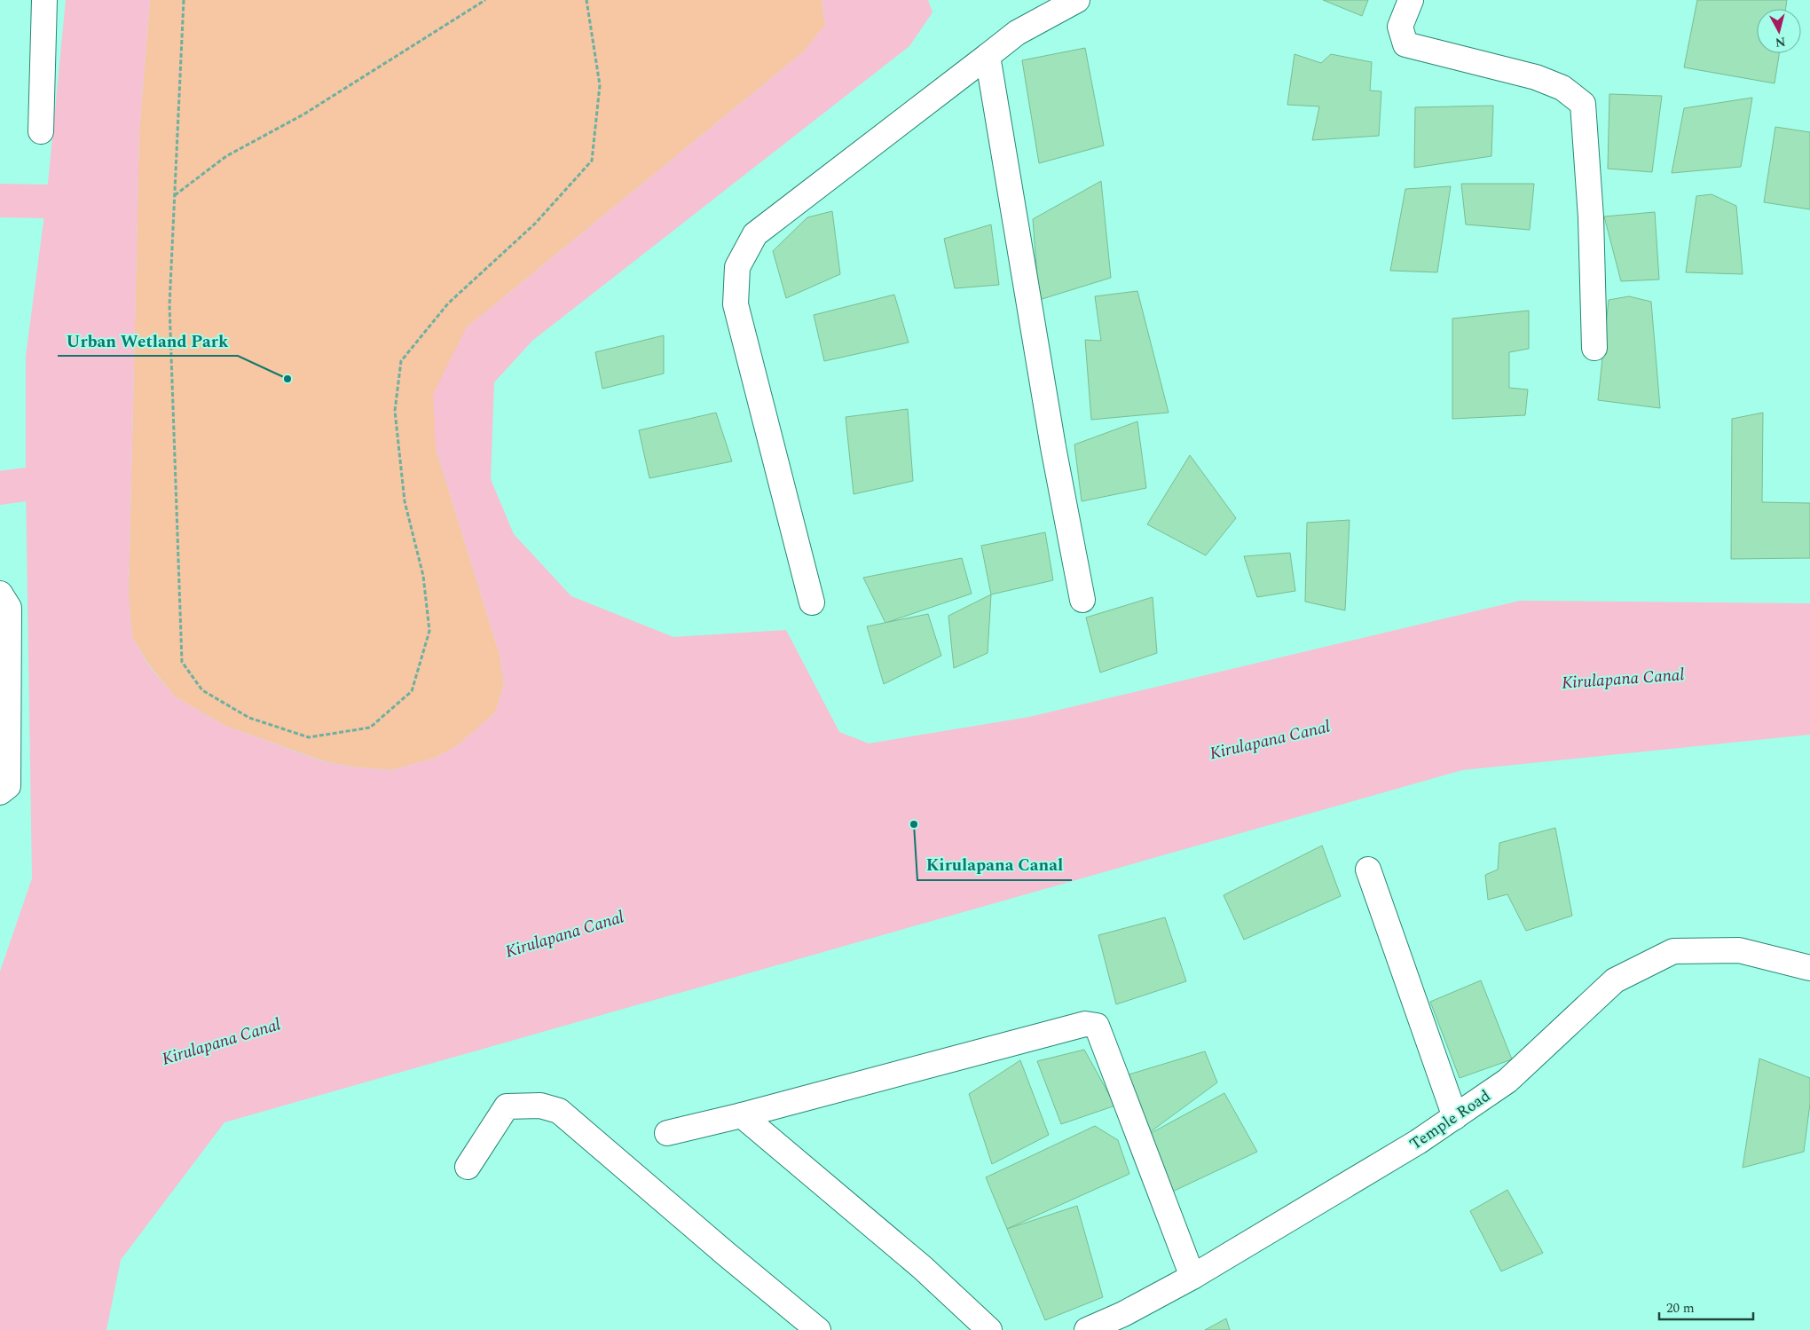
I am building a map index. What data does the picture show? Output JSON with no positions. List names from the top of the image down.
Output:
{
  "streets": {
    "street": ["Temple Road"]
  },
  "water": ["Kirulapana Canal"],
  "places": ["Urban Wetland Park", "Kirulapana Canal"],
  "scale_bar": "20 m",
  "north": "bottom"
}
